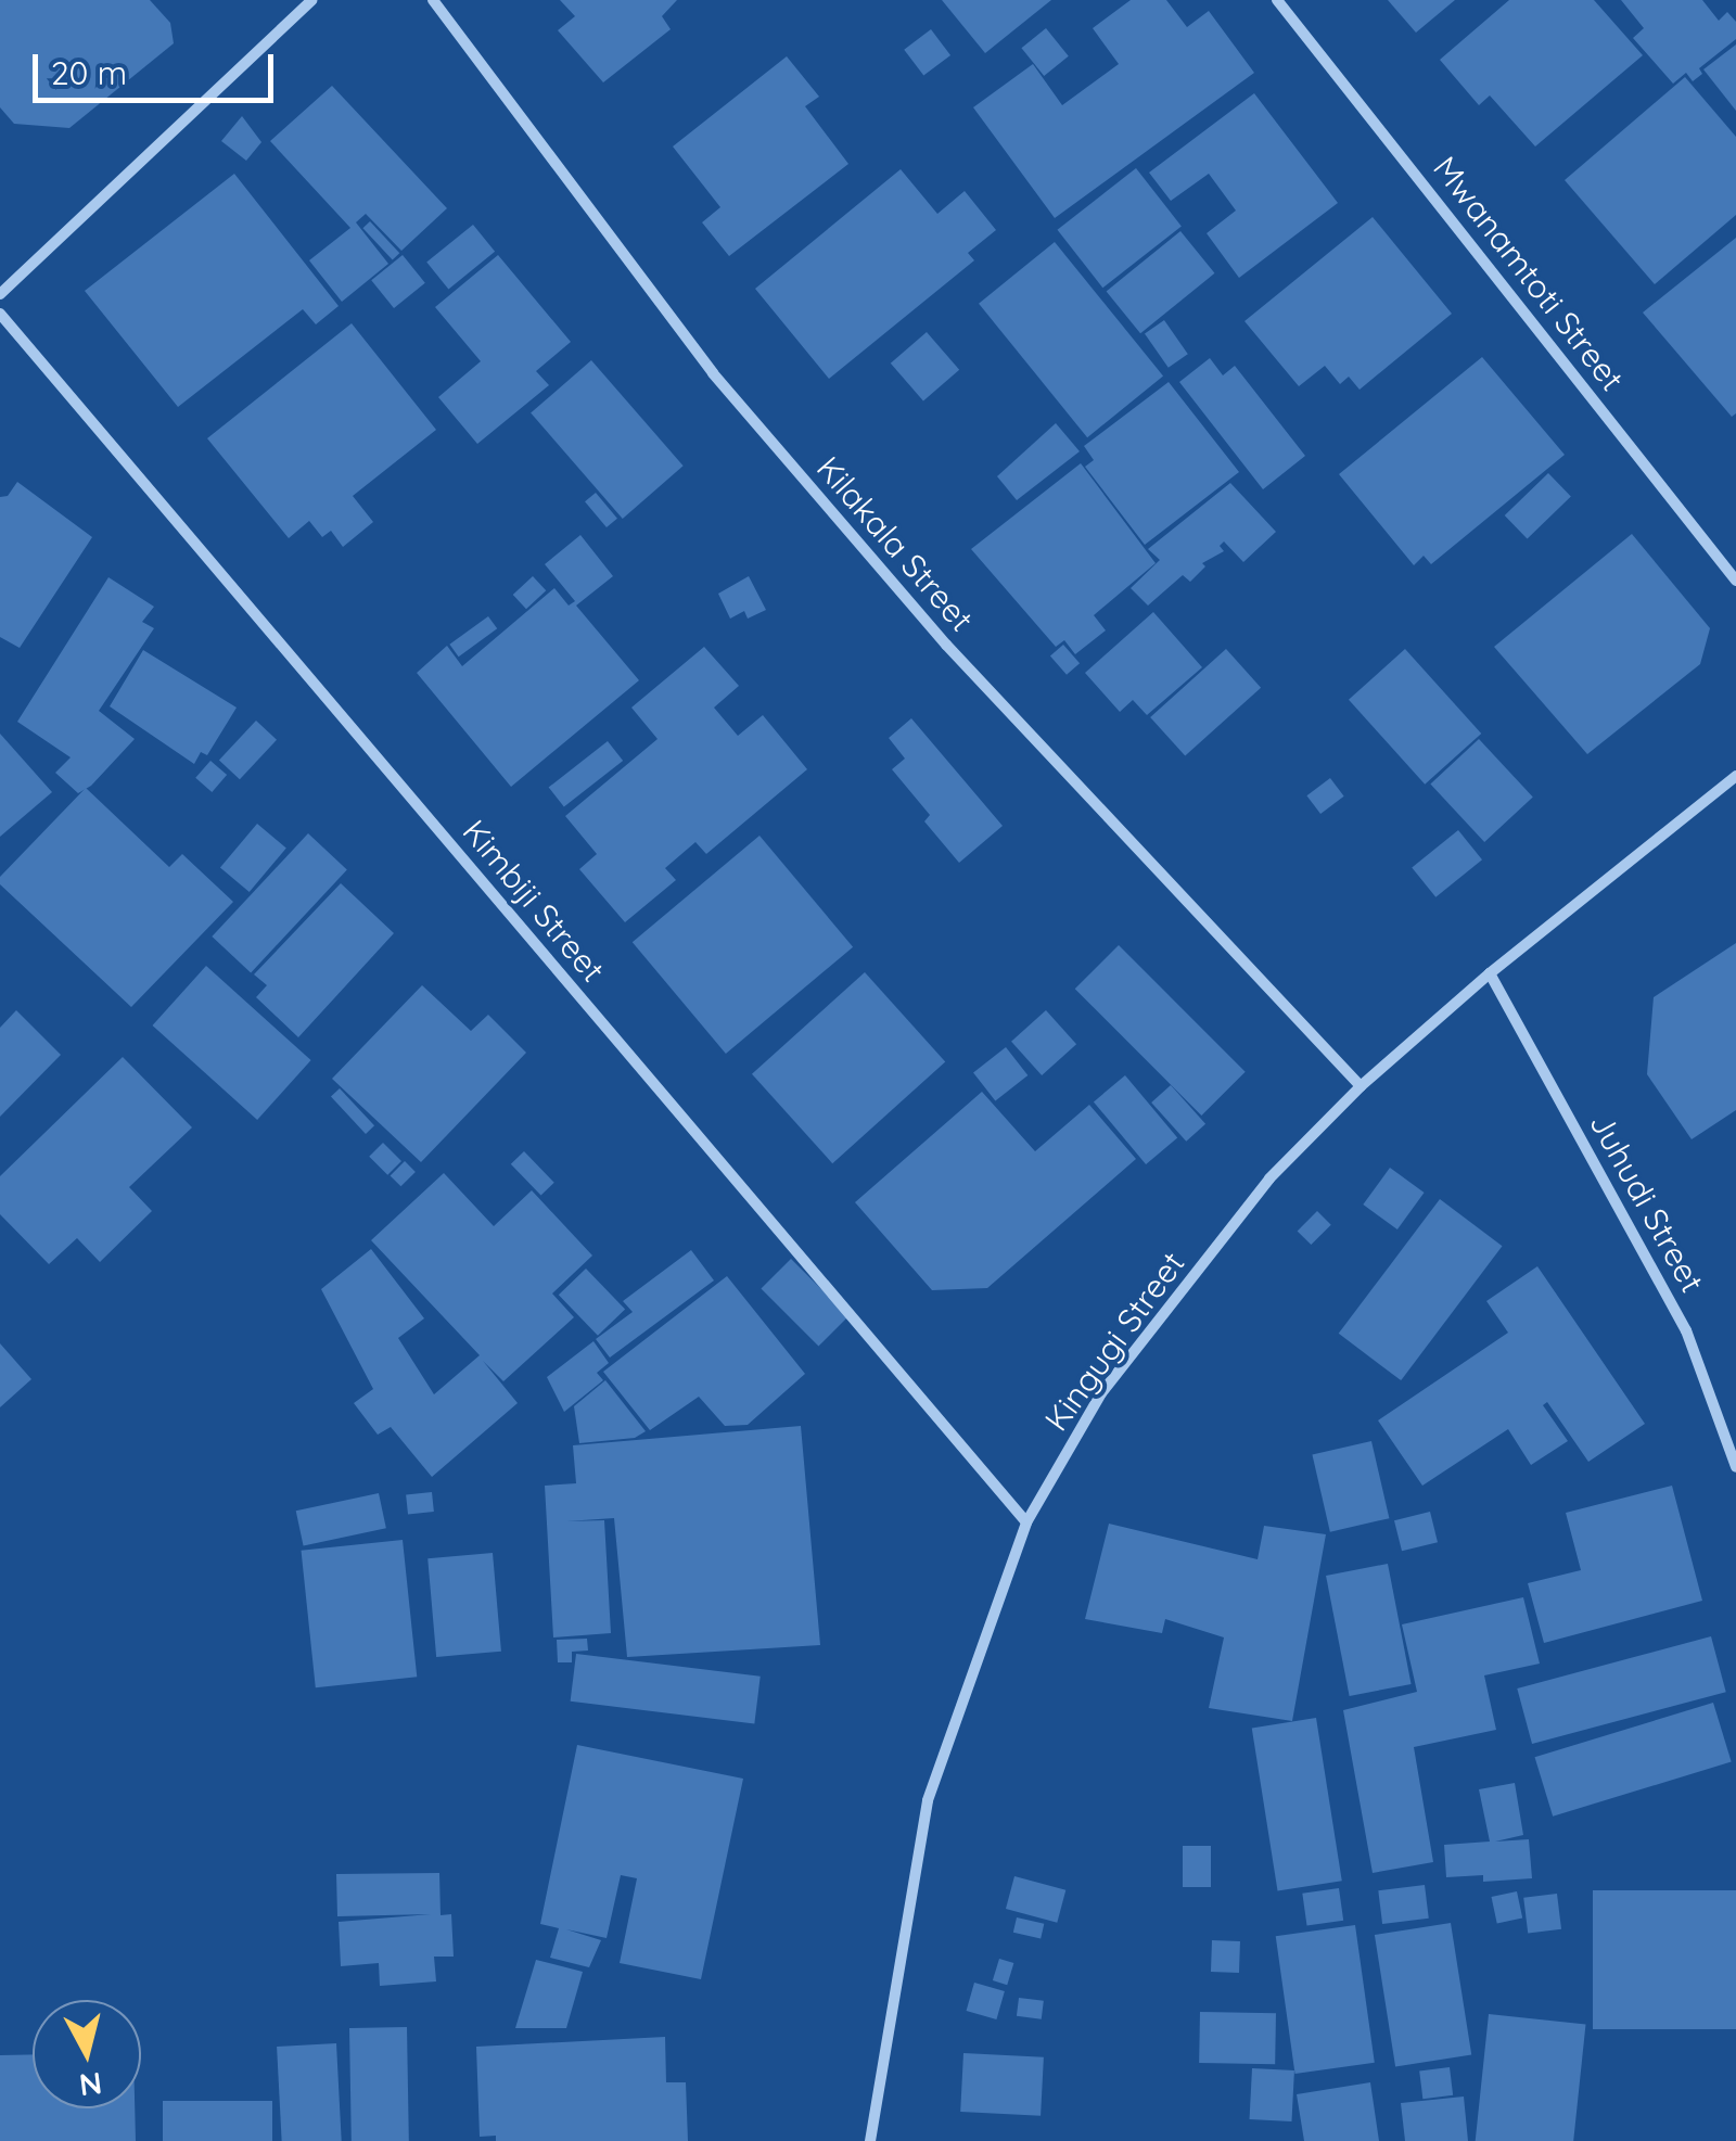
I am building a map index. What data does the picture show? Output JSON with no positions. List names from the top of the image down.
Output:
{
  "streets": {
    "street": [
      "Mwanamtoti Street",
      "Kilakala Street",
      "Kimbiji Street",
      "Juhudi Street",
      "Kingugi Street"
    ]
  },
  "crossings": [
    ["Kilakala Street", "Kingugi Street"],
    ["Kimbiji Street", "Kingugi Street"],
    ["Juhudi Street", "Kingugi Street"]
  ],
  "scale_bar": "20 m",
  "north": "bottom"
}
